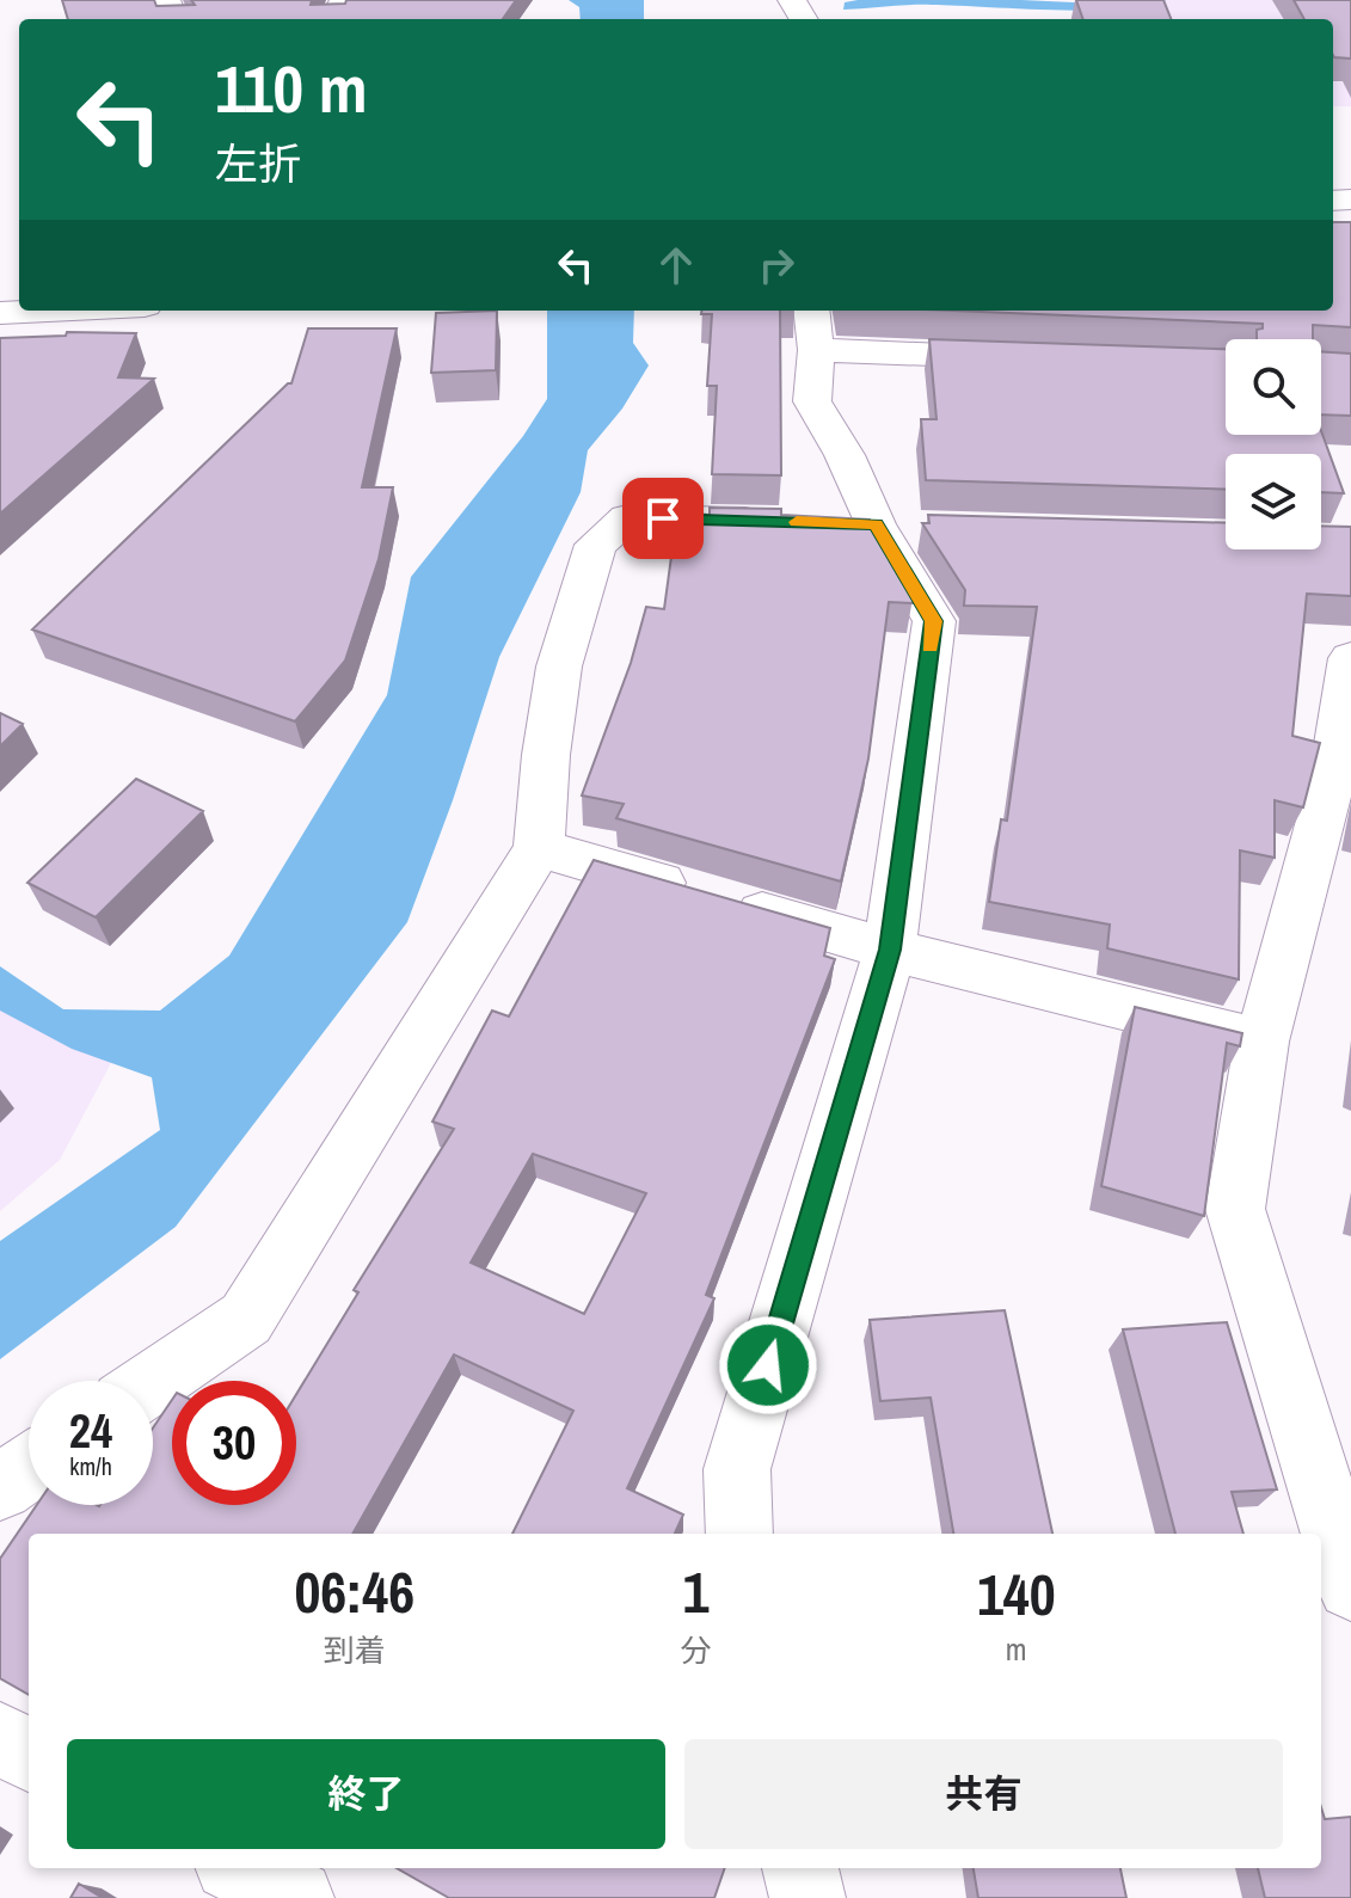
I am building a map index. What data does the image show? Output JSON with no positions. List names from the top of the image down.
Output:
{
  "page": {
    "turn": ["110 m", "左折"],
    "speed": "24 km/h",
    "limit": "30",
    "eta": [
      "06:46",
      "到着",
      "1",
      "分",
      "140",
      "m"
    ],
    "buttons": ["終了", "共有"]
  }
}
